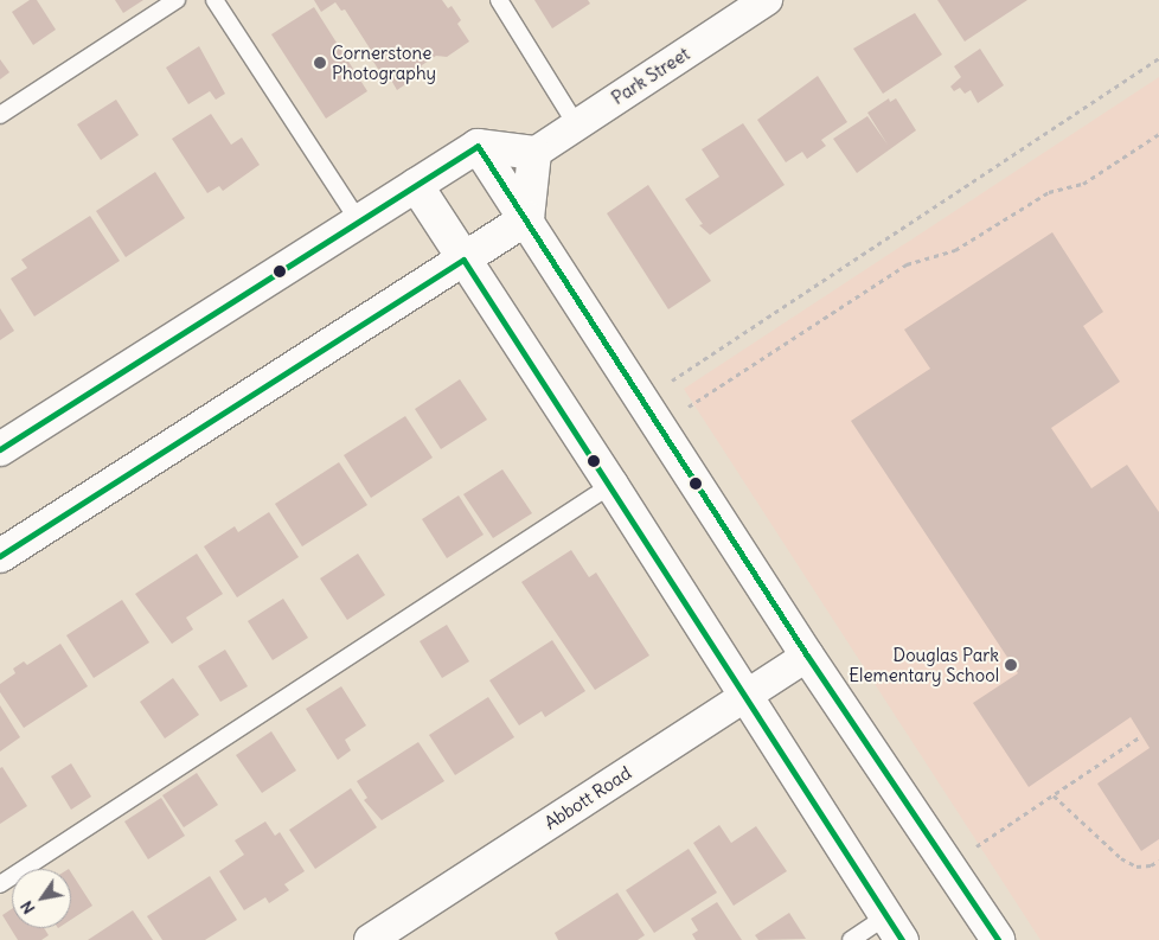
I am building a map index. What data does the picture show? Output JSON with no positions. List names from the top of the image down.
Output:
{
  "streets": {
    "street": ["Park Street", "Abbott Road"]
  },
  "places": ["Cornerstone Photography", "Douglas Park Elementary School"],
  "north": "bottom left"
}
